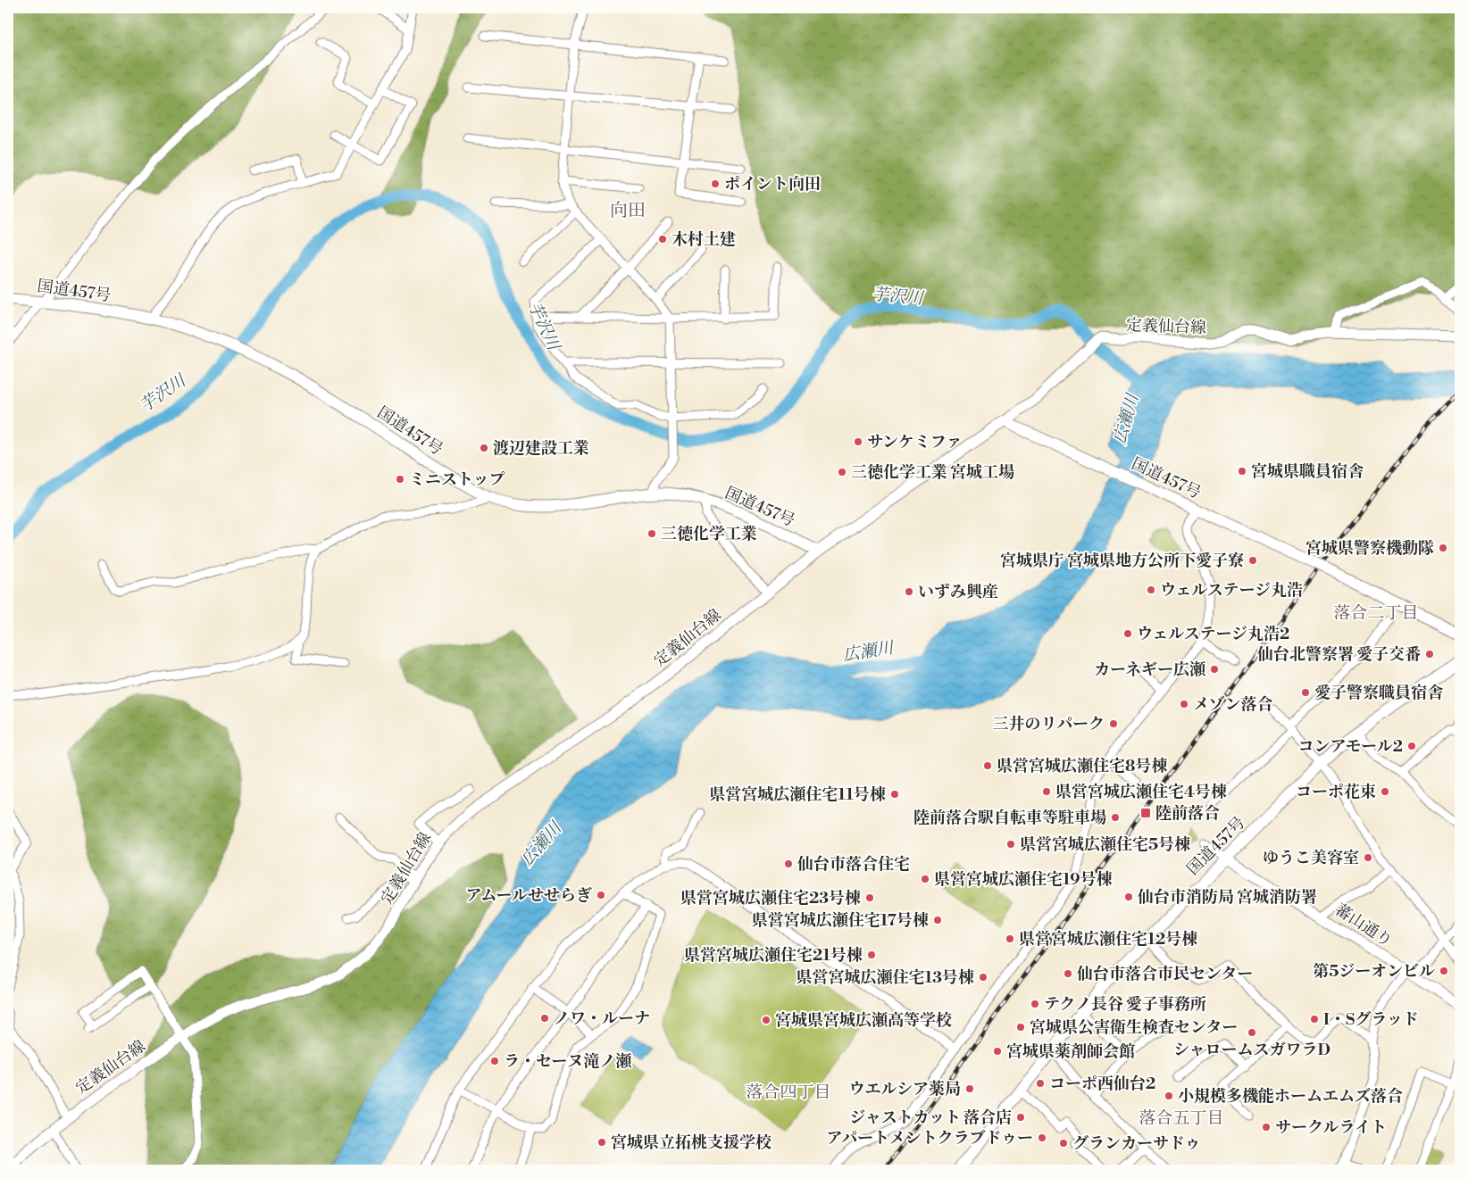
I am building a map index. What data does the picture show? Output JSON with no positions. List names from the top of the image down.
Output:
{
  "streets": {
    "highway": ["国道457号"],
    "main road": ["定義仙台線", "蕃山通り"]
  },
  "crossings": [
    ["国道457号", "定義仙台線"],
    ["国道457号", "蕃山通り"]
  ],
  "districts": [
    "向田",
    "落合二丁目",
    "落合四丁目",
    "落合五丁目"
  ],
  "water": ["芋沢川", "広瀬川"],
  "places": {
    "other": [
      "ポイント向田",
      "木村土建",
      "サンケミファ",
      "渡辺建設工業",
      "宮城県職員宿舎",
      "三徳化学工業 宮城工場",
      "ミニストップ",
      "三徳化学工業",
      "宮城県警察機動隊",
      "宮城県庁 宮城県地方公所下愛子寮",
      "ウェルステージ丸浩",
      "いずみ興産",
      "ウェルステージ丸浩2",
      "仙台北警察署 愛子交番",
      "カーネギー広瀬",
      "愛子警察職員宿舎",
      "メゾン落合",
      "三井のリパーク",
      "コンアモール2",
      "県営宮城広瀬住宅8号棟",
      "県営宮城広瀬住宅4号棟",
      "コーポ花束",
      "県営宮城広瀬住宅11号棟",
      "陸前落合駅自転車等駐車場",
      "県営宮城広瀬住宅5号棟",
      "ゆうこ美容室",
      "仙台市落合住宅",
      "県営宮城広瀬住宅19号棟",
      "アムールせせらぎ",
      "仙台市消防局 宮城消防署",
      "県営宮城広瀬住宅23号棟",
      "県営宮城広瀬住宅17号棟",
      "県営宮城広瀬住宅12号棟",
      "県営宮城広瀬住宅21号棟",
      "第5ジーオンビル",
      "仙台市落合市民センター",
      "県営宮城広瀬住宅13号棟",
      "テクノ長谷 愛子事務所",
      "ノワ・ルーナ",
      "I・Sグラッド",
      "宮城県宮城広瀬高等学校",
      "宮城県公害衛生検査センター",
      "シャロームスガワラD",
      "宮城県薬剤師会館",
      "ラ・セーヌ滝ノ瀬",
      "コーポ西仙台2",
      "ウエルシア薬局",
      "小規模多機能ホームエムズ落合",
      "ジャストカット 落合店",
      "サークルライト",
      "アパートメントクラブドゥー",
      "宮城県立拓桃支援学校",
      "グランカーサドゥ"
    ],
    "transit": ["陸前落合"]
  }
}
